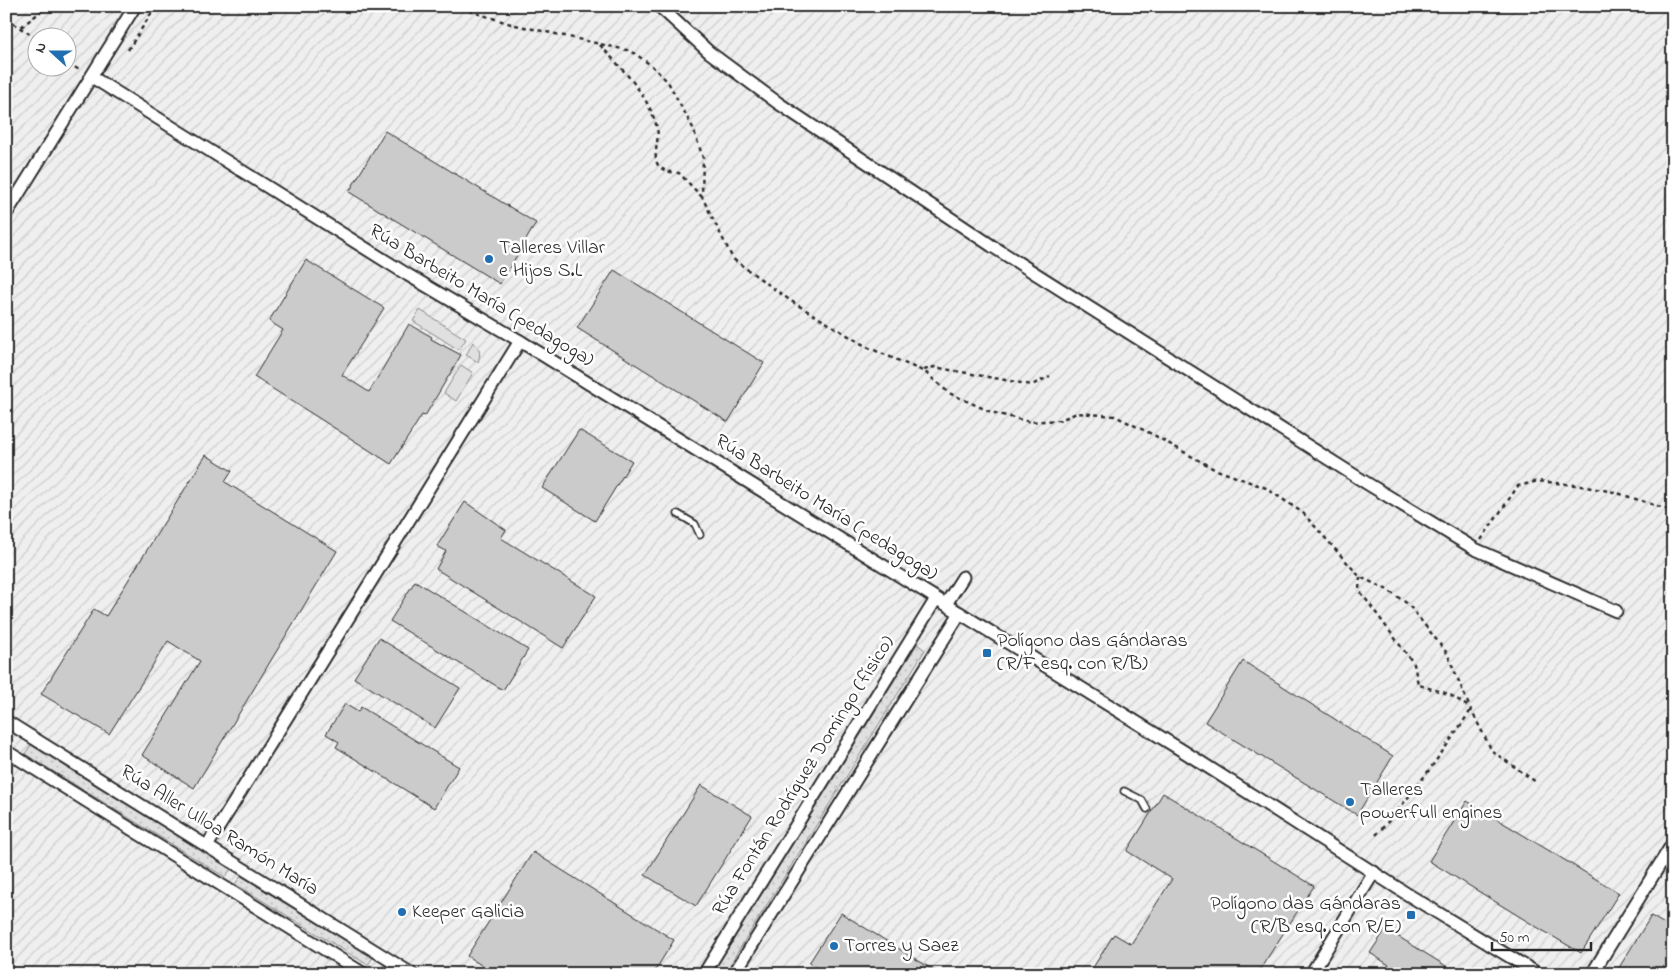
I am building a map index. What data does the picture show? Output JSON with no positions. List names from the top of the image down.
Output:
{
  "streets": {
    "street": ["Rúa Barbeito María (pedagoga)", "Rúa Fontán Rodríguez Domingo (físico)", "Rúa Aller Ulloa Ramón María"]
  },
  "crossings": [
    ["Rúa Barbeito María (pedagoga)", "Rúa Fontán Rodríguez Domingo (físico)"]
  ],
  "places": {
    "other": [
      "Talleres Villar e Hijos S.L",
      "Talleres powerfull engines",
      "Keeper Galicia",
      "Torres y Saez"
    ],
    "transit": ["Polígono das Gándaras (R/F esq. con R/B)", "Polígono das Gándaras (R/B esq. con R/E)"]
  },
  "scale_bar": "50 m",
  "north": "left"
}
